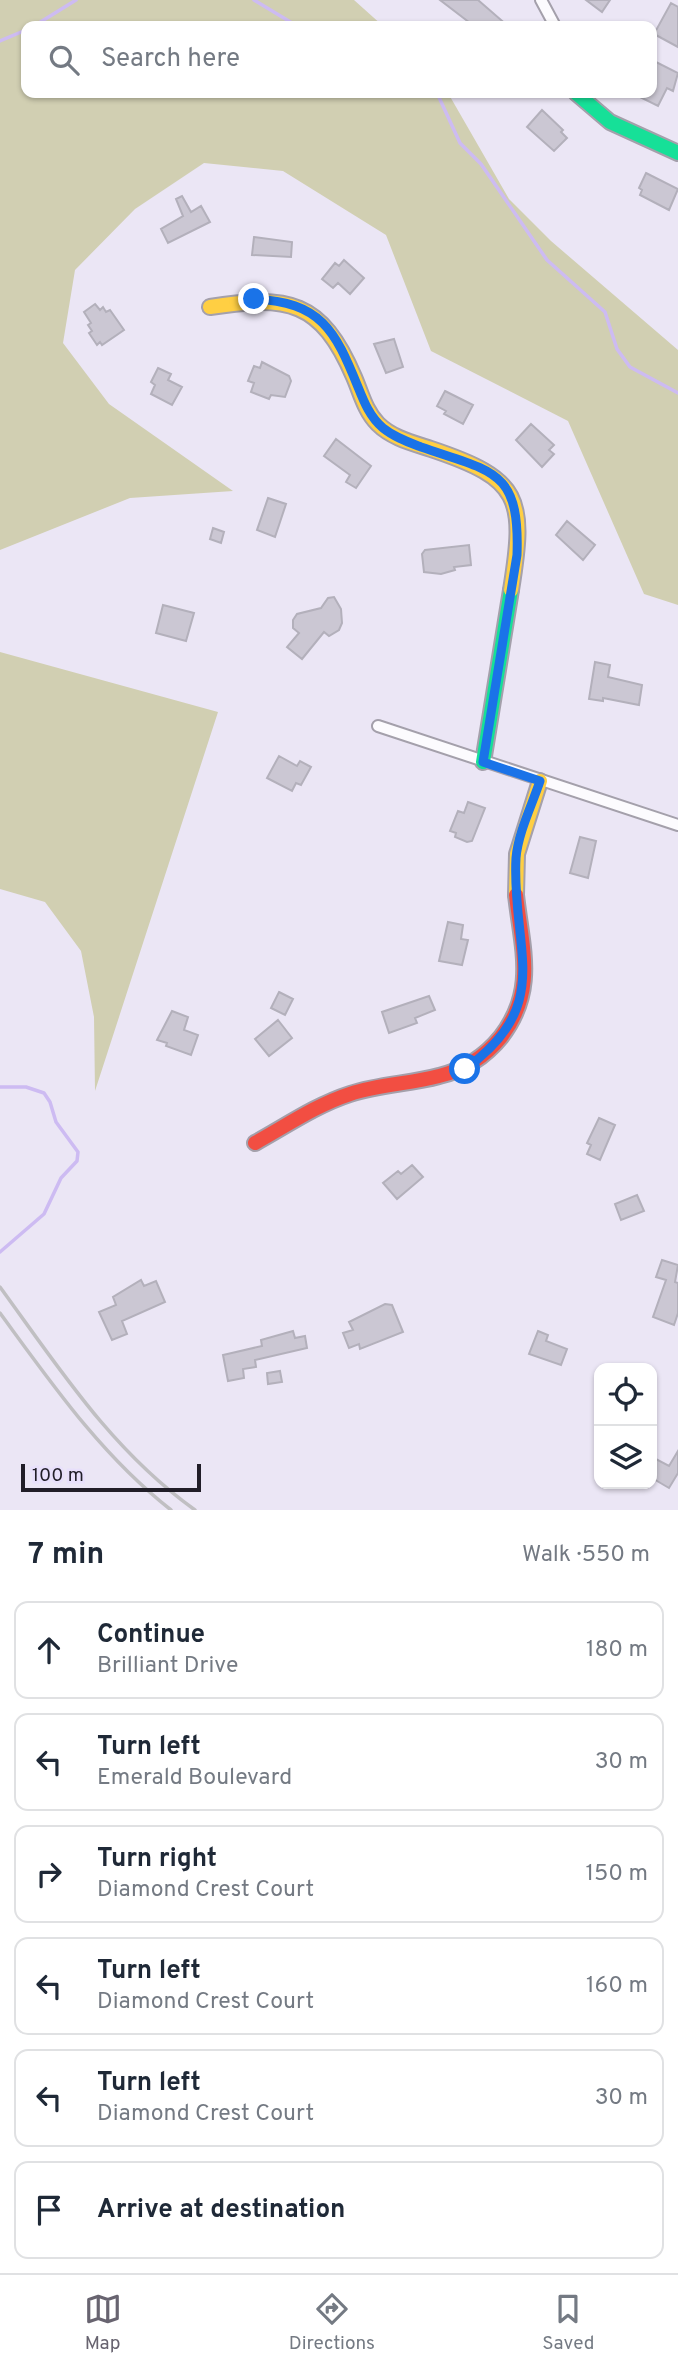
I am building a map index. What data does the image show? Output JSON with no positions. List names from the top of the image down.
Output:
{
  "scale_bar": "100 m",
  "page": {
    "search": "Search here",
    "scale": "100 m",
    "heading": ["7 min", "Walk · 550 m"],
    "list": [
      ["Continue", "Brilliant Drive", "180 m"],
      ["Turn left", "Emerald Boulevard", "30 m"],
      ["Turn right", "Diamond Crest Court", "150 m"],
      ["Turn left", "Diamond Crest Court", "160 m"],
      ["Turn left", "Diamond Crest Court", "30 m"],
      "Arrive at destination"
    ],
    "nav": ["Map", "Directions", "Saved"]
  }
}
